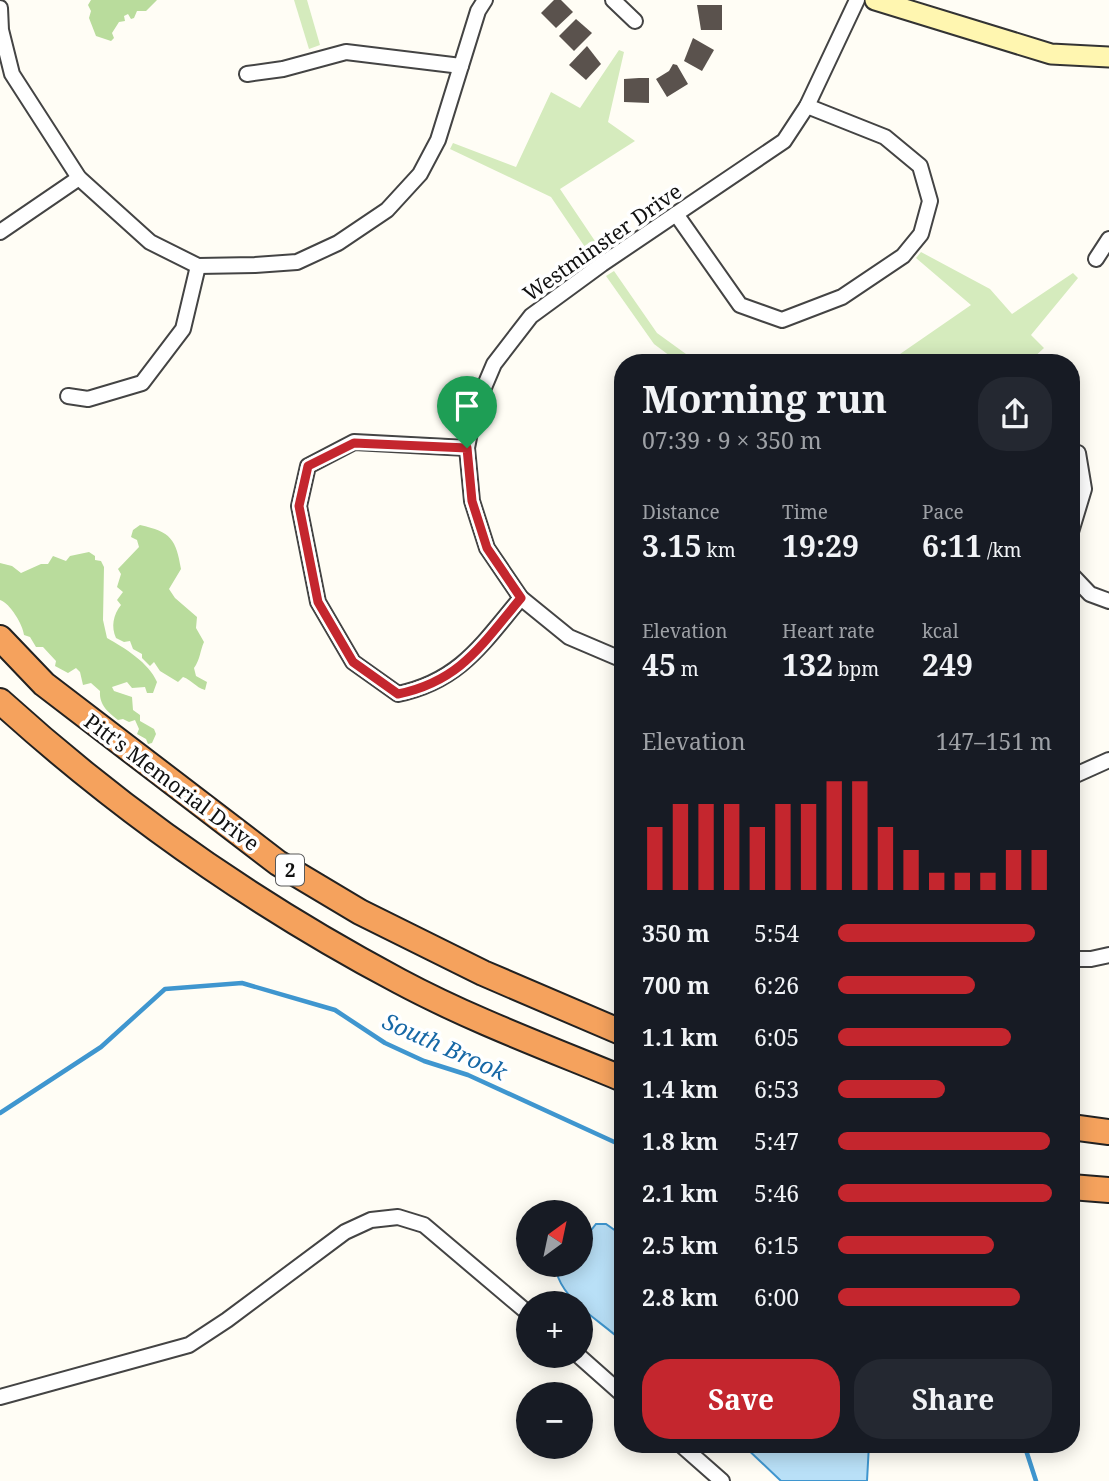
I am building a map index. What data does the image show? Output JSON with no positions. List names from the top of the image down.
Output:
{
  "streets": {
    "highway": ["Pitt's Memorial Drive", "2"],
    "street": ["Westminster Drive"]
  },
  "water": ["South Brook"],
  "north": "top right",
  "page": {
    "heading": ["Morning run", "07:39 · 9 × 350 m"],
    "stats": [
      ["Distance", "3.15 km"],
      ["Time", "19:29"],
      ["Pace", "6:11 /km"],
      ["Elevation", "45 m"],
      ["Heart rate", "132 bpm"],
      ["kcal", "249"]
    ],
    "chart": ["Elevation", "147–151 m"],
    "list": [
      {
        "name": "350 m",
        "note": "5:54"
      },
      {
        "name": "700 m",
        "note": "6:26"
      },
      {
        "name": "1.1 km",
        "note": "6:05"
      },
      {
        "name": "1.4 km",
        "note": "6:53"
      },
      {
        "name": "1.8 km",
        "note": "5:47"
      },
      {
        "name": "2.1 km",
        "note": "5:46"
      },
      {
        "name": "2.5 km",
        "note": "6:15"
      },
      {
        "name": "2.8 km",
        "note": "6:00"
      }
    ],
    "map_buttons": ["+", "−"],
    "buttons": ["Save", "Share"]
  }
}
